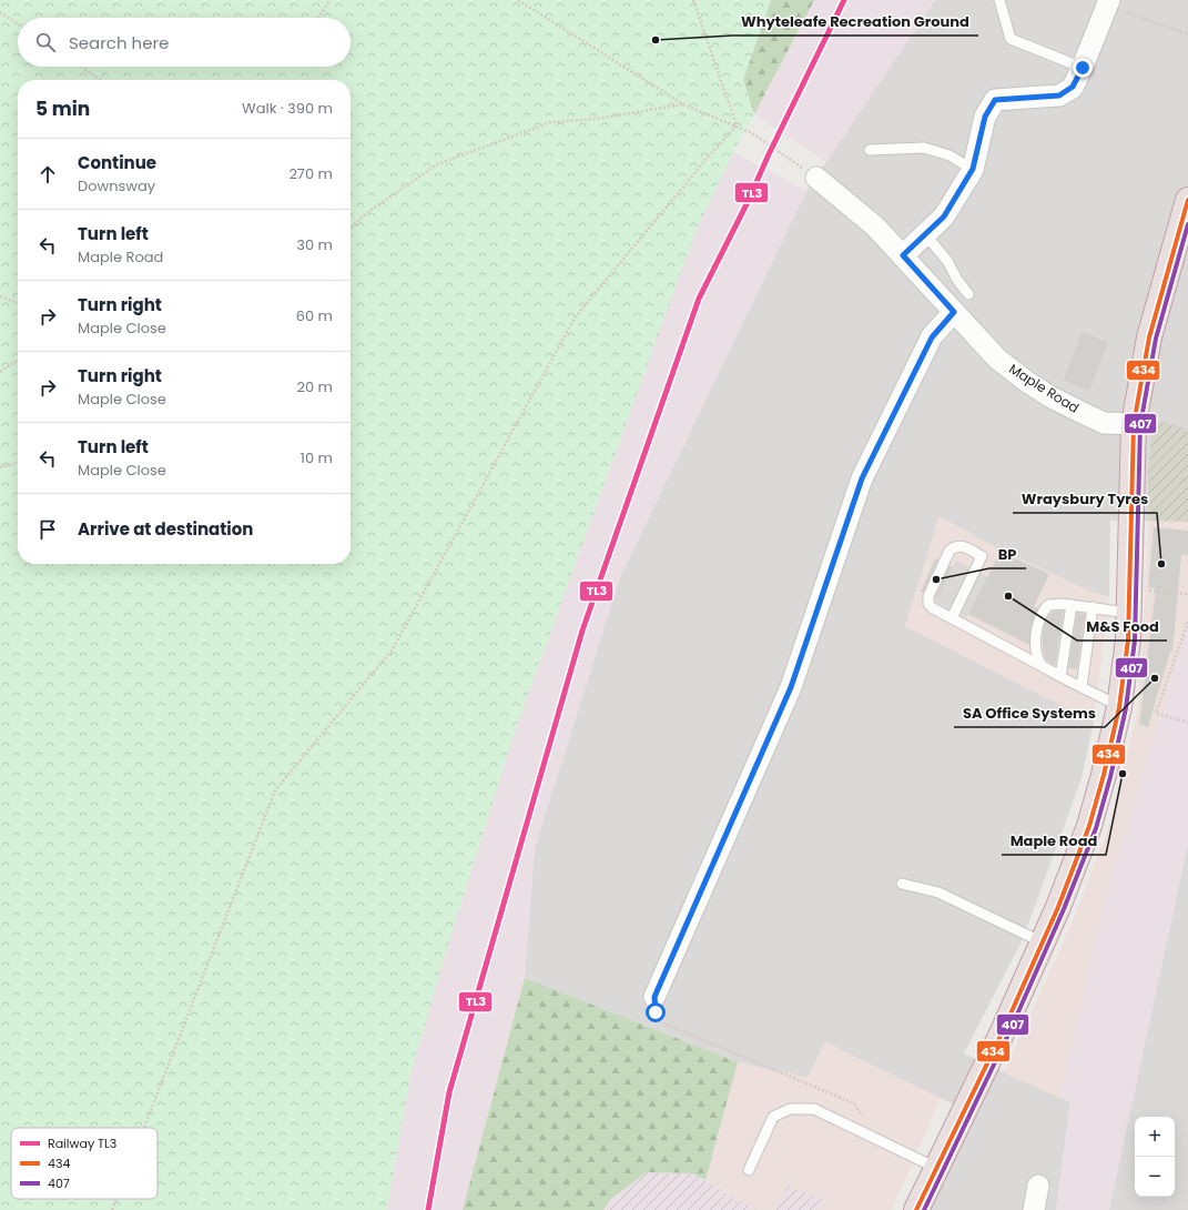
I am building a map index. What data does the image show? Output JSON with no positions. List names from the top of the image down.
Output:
{
  "streets": {
    "street": ["Maple Road"]
  },
  "places": [
    "Whyteleafe Recreation Ground",
    "Wraysbury Tyres",
    "BP",
    "M&S Food",
    "SA Office Systems",
    "Maple Road"
  ],
  "lines": ["rail line TL3", "transit line 434", "transit line 407"],
  "legend": ["Railway TL3", "434", "407"],
  "page": {
    "search": "Search here",
    "heading": ["5 min", "Walk · 390 m"],
    "list": [
      ["Continue", "Downsway", "270 m"],
      ["Turn left", "Maple Road", "30 m"],
      ["Turn right", "Maple Close", "60 m"],
      ["Turn right", "Maple Close", "20 m"],
      ["Turn left", "Maple Close", "10 m"],
      "Arrive at destination"
    ],
    "map_buttons": ["+", "−"]
  }
}
